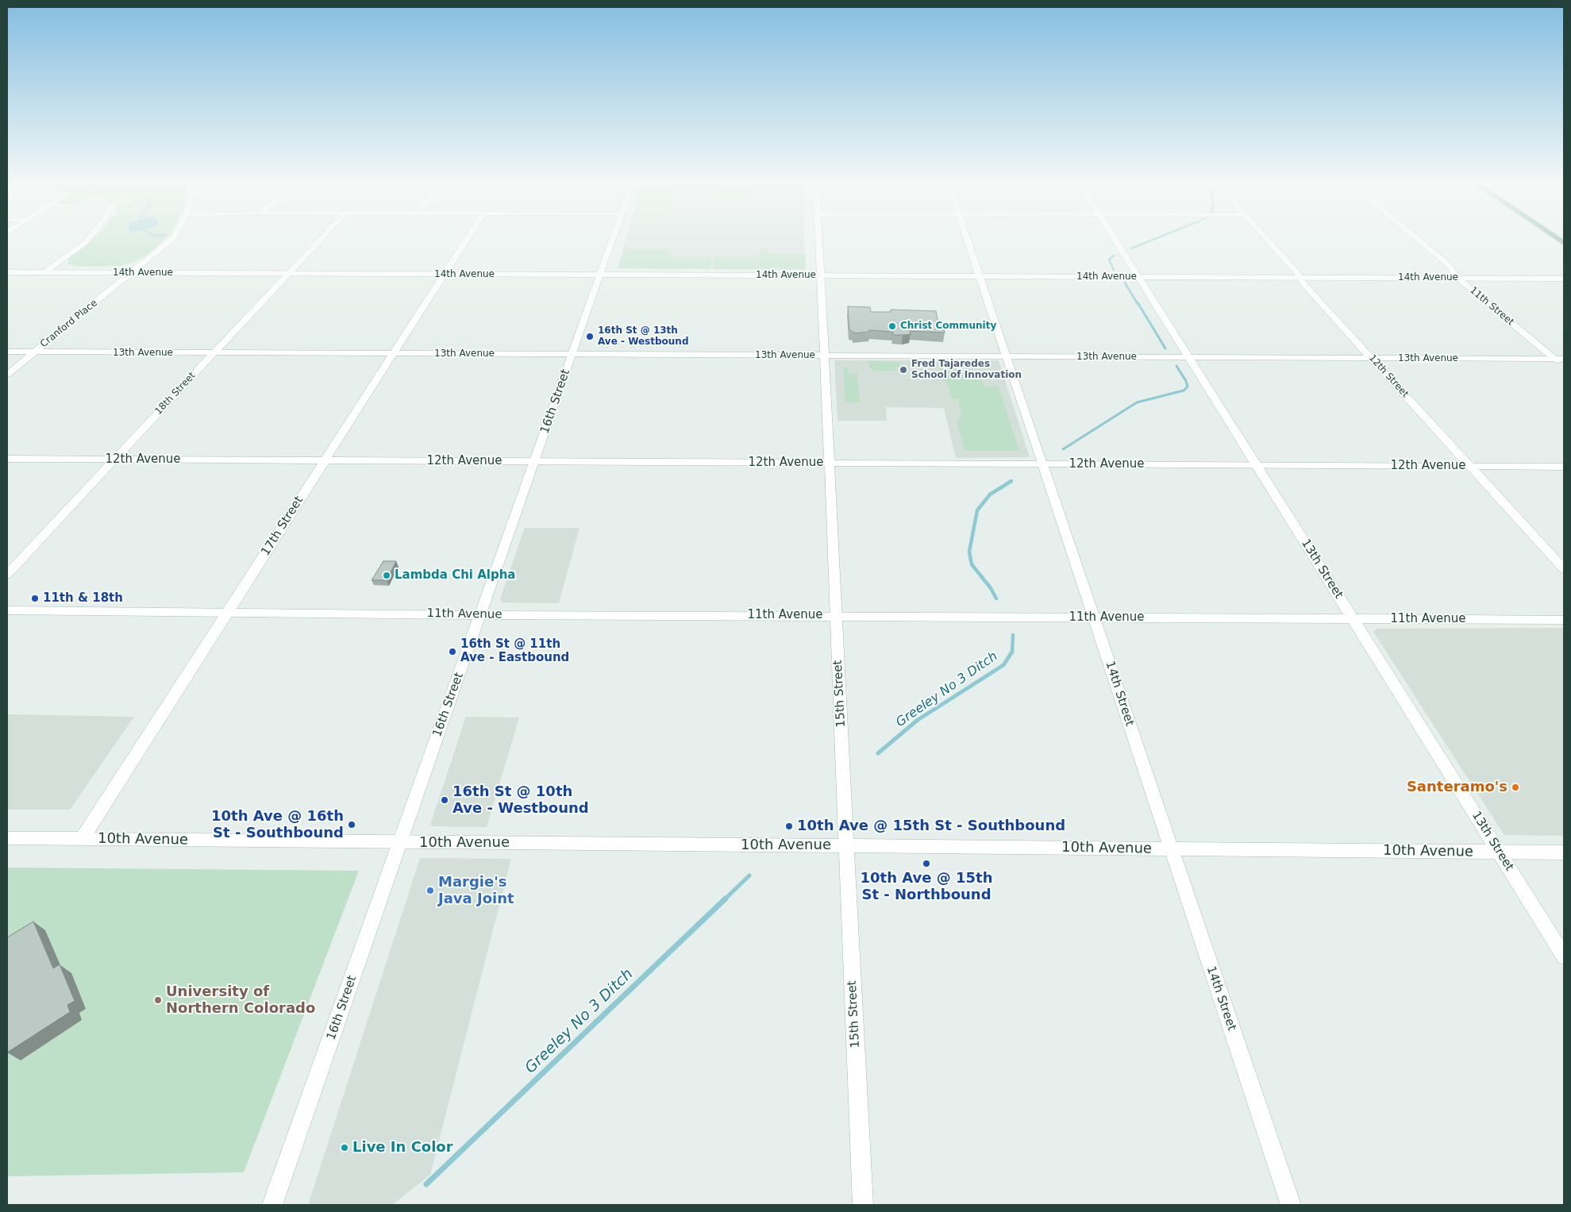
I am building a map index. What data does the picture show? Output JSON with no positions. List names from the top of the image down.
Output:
{
  "streets": {
    "street": [
      "14th Avenue",
      "11th Street",
      "Cranford Place",
      "13th Avenue",
      "12th Street",
      "18th Street",
      "16th Street",
      "12th Avenue",
      "17th Street",
      "13th Street",
      "11th Avenue",
      "15th Street",
      "14th Street",
      "10th Avenue"
    ]
  },
  "crossings": [
    ["14th Avenue", "11th Street"],
    ["14th Avenue", "Cranford Place"],
    ["14th Avenue", "12th Street"],
    ["14th Avenue", "18th Street"],
    ["14th Avenue", "16th Street"],
    ["14th Avenue", "17th Street"],
    ["14th Avenue", "13th Street"],
    ["14th Avenue", "15th Street"],
    ["14th Avenue", "14th Street"],
    ["11th Street", "13th Avenue"],
    ["Cranford Place", "13th Avenue"],
    ["13th Avenue", "12th Street"],
    ["13th Avenue", "18th Street"],
    ["13th Avenue", "16th Street"],
    ["13th Avenue", "17th Street"],
    ["13th Avenue", "13th Street"],
    ["13th Avenue", "15th Street"],
    ["13th Avenue", "14th Street"],
    ["12th Street", "12th Avenue"],
    ["18th Street", "12th Avenue"],
    ["16th Street", "12th Avenue"],
    ["16th Street", "11th Avenue"],
    ["16th Street", "10th Avenue"],
    ["12th Avenue", "17th Street"],
    ["12th Avenue", "13th Street"],
    ["12th Avenue", "15th Street"],
    ["12th Avenue", "14th Street"],
    ["17th Street", "11th Avenue"],
    ["17th Street", "10th Avenue"],
    ["13th Street", "11th Avenue"],
    ["13th Street", "10th Avenue"],
    ["11th Avenue", "15th Street"],
    ["11th Avenue", "14th Street"],
    ["15th Street", "10th Avenue"],
    ["14th Street", "10th Avenue"]
  ],
  "water": ["Greeley No 3 Ditch"],
  "places": [
    "Christ Community",
    "16th St @ 13th Ave - Westbound",
    "Fred Tajaredes School of Innovation",
    "Lambda Chi Alpha",
    "11th & 18th",
    "16th St @ 11th Ave - Eastbound",
    "Santeramo's",
    "16th St @ 10th Ave - Westbound",
    "10th Ave @ 16th St - Southbound",
    "10th Ave @ 15th St - Southbound",
    "10th Ave @ 15th St - Northbound",
    "Margie's Java Joint",
    "University of Northern Colorado",
    "Live In Color"
  ]
}
